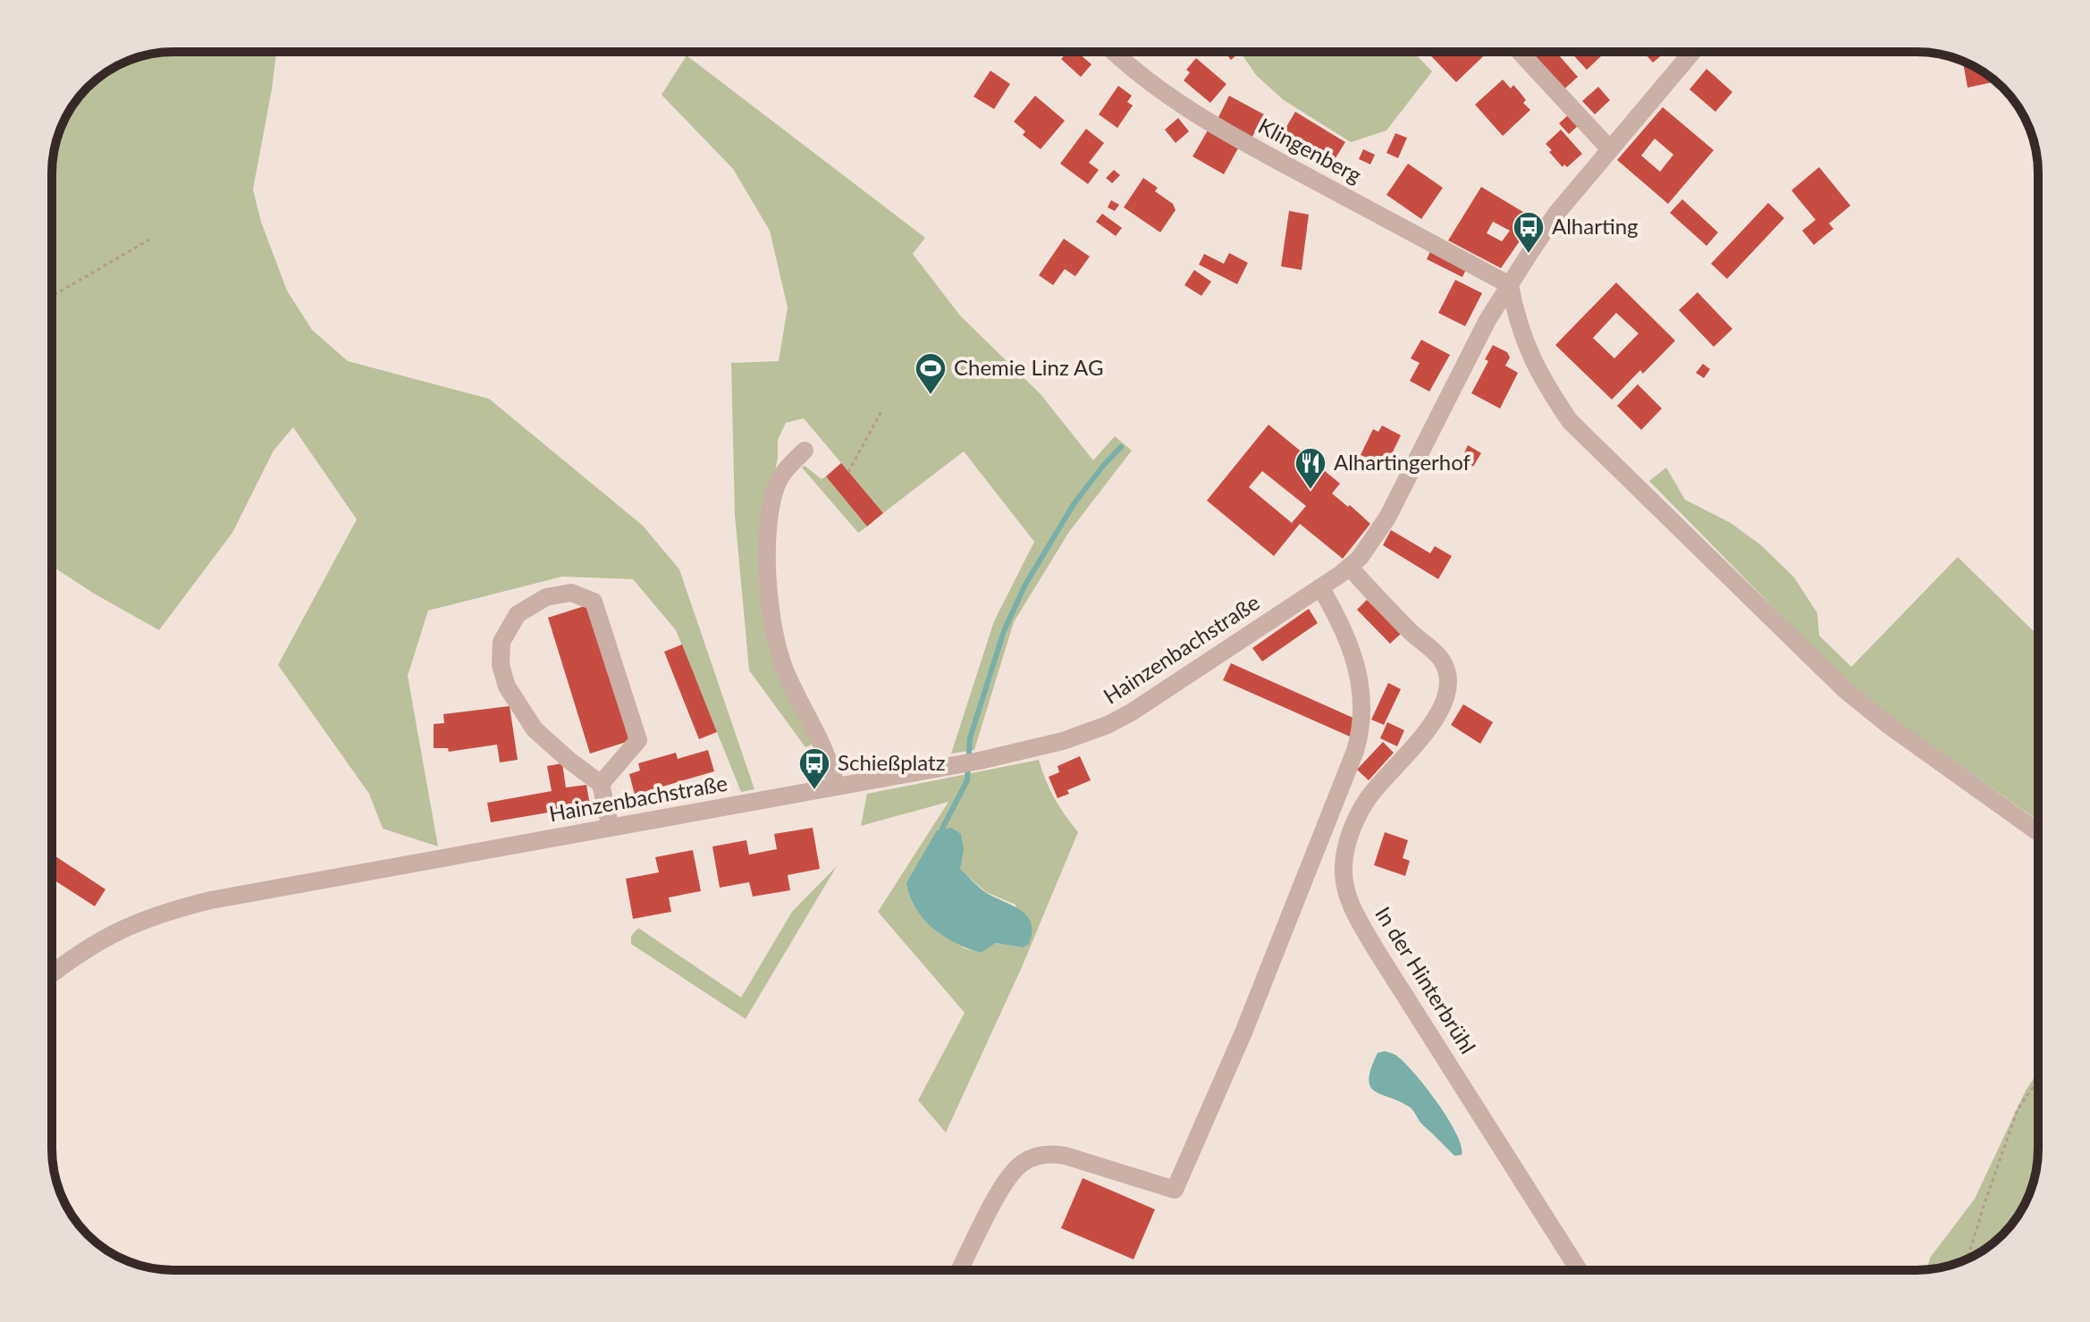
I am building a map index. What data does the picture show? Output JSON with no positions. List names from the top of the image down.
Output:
{
  "streets": {
    "street": ["Klingenberg", "Hainzenbachstraße", "In der Hinterbrühl"]
  },
  "crossings": [
    ["Klingenberg", "Hainzenbachstraße"],
    ["Hainzenbachstraße", "In der Hinterbrühl"]
  ],
  "places": {
    "bus stop": ["Alharting", "Schießplatz"],
    "sports": ["Chemie Linz AG"],
    "restaurant": ["Alhartingerhof"]
  }
}
